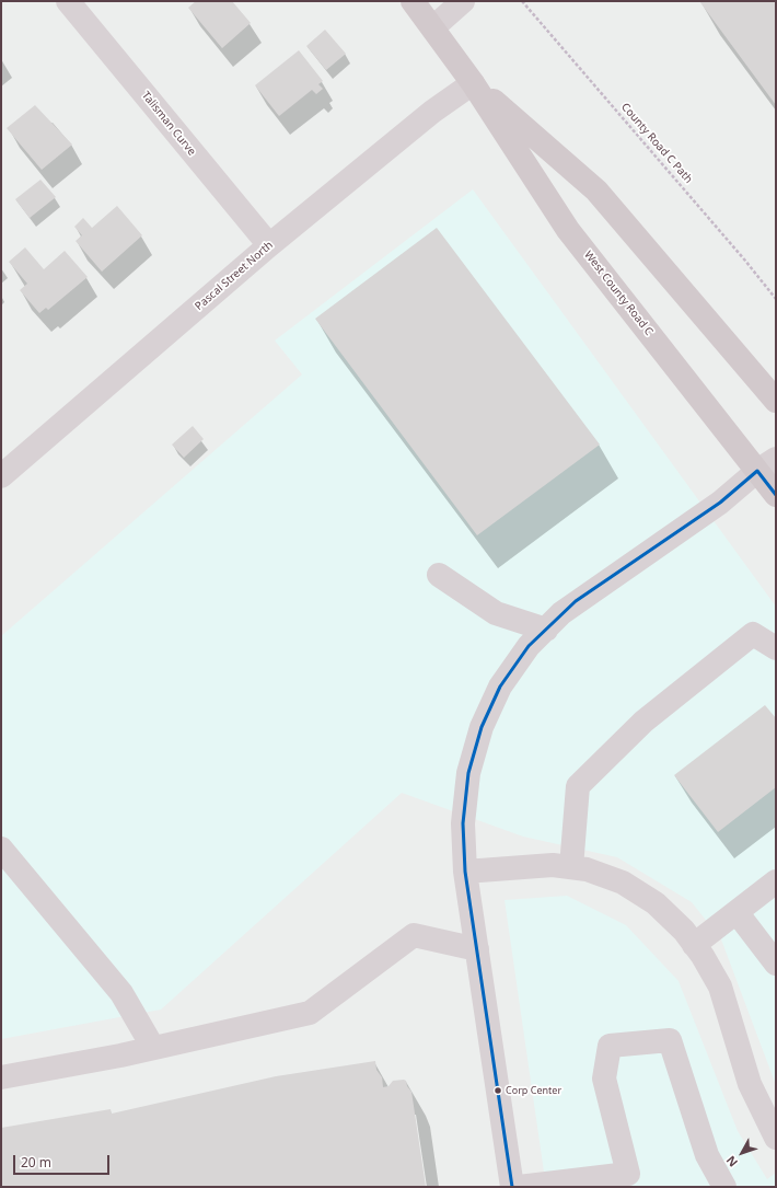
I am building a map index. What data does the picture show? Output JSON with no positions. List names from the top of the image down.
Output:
{
  "streets": {
    "main road": ["West County Road C"],
    "street": ["Talisman Curve", "Pascal Street North"],
    "path": ["County Road C Path"]
  },
  "crossings": [
    ["Talisman Curve", "Pascal Street North"],
    ["Pascal Street North", "West County Road C"]
  ],
  "places": ["Corp Center"],
  "scale_bar": "20 m",
  "north": "bottom left"
}
